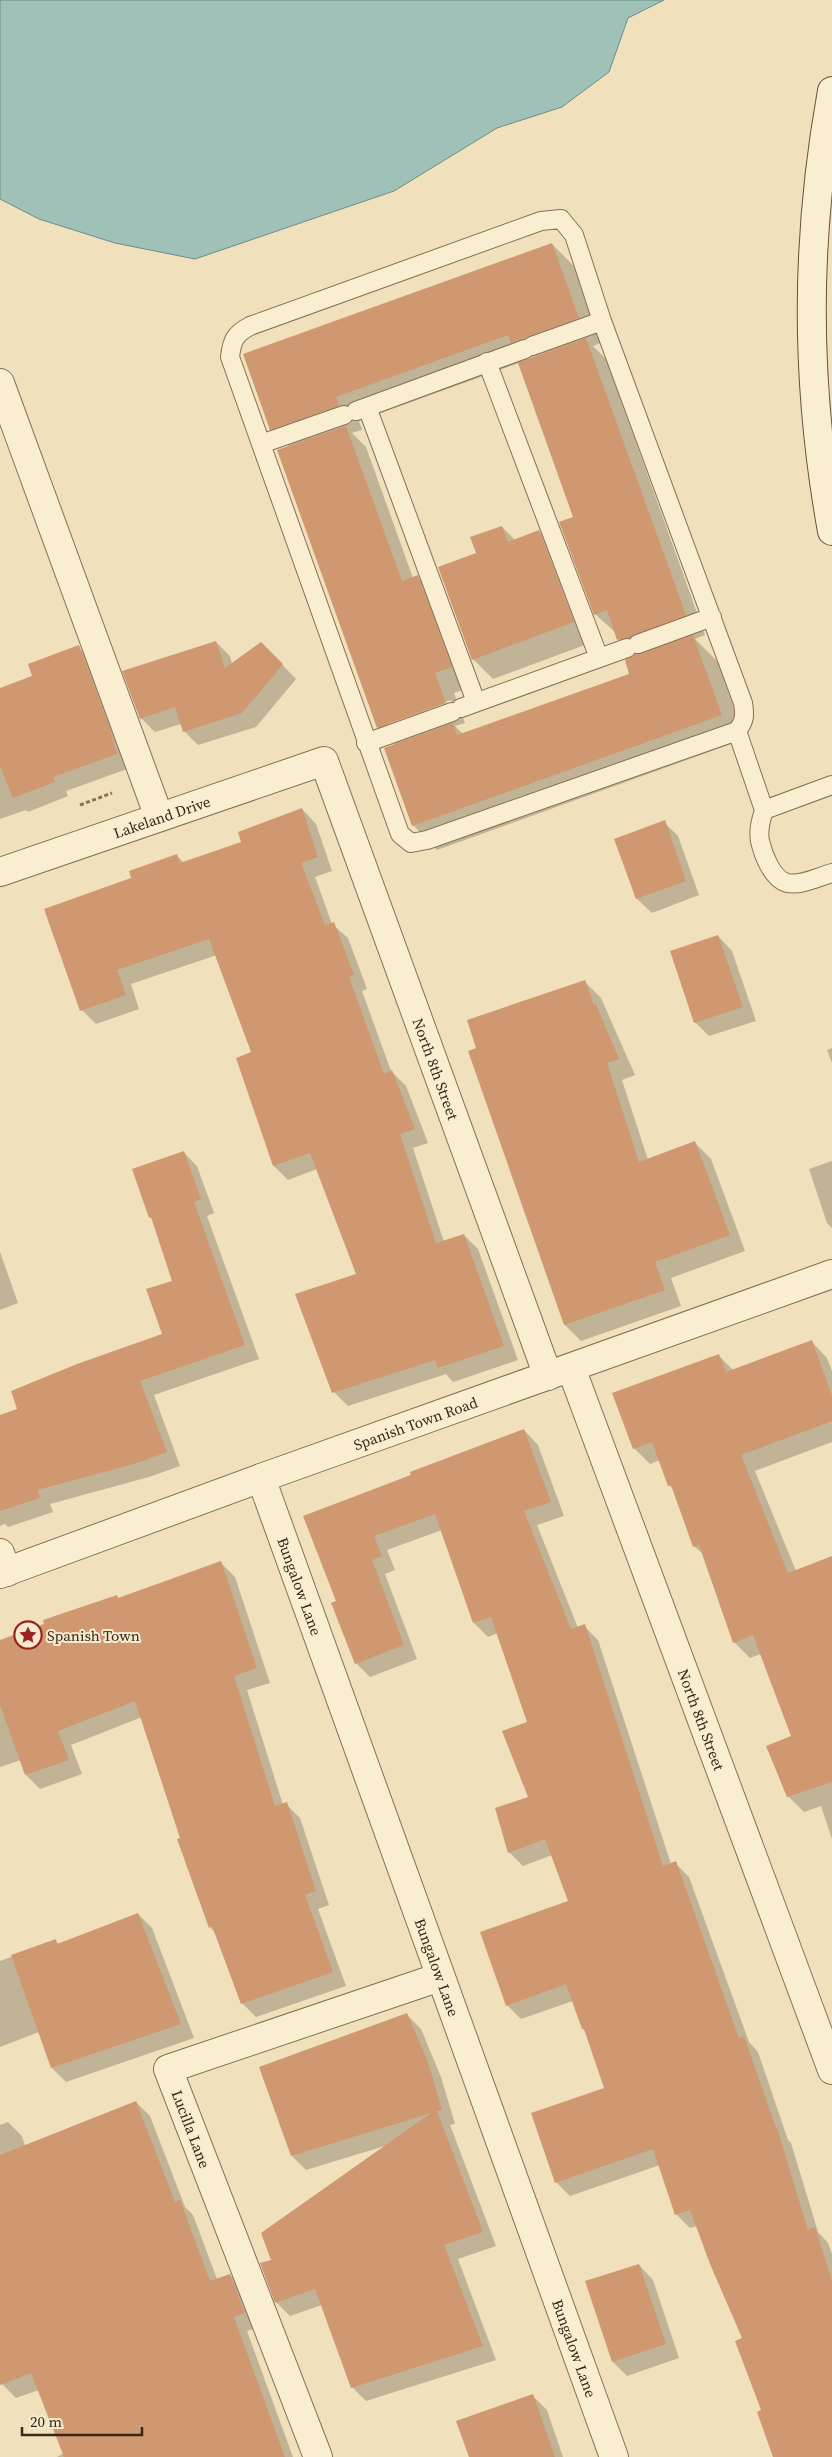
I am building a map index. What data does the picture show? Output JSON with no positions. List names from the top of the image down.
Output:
{
  "streets": {
    "street": [
      "Lakeland Drive",
      "North 8th Street",
      "Spanish Town Road",
      "Bungalow Lane",
      "Lucilla Lane"
    ]
  },
  "crossings": [
    ["Lakeland Drive", "North 8th Street"],
    ["North 8th Street", "Spanish Town Road"],
    ["Spanish Town Road", "Bungalow Lane"],
    ["Bungalow Lane", "Lucilla Lane"]
  ],
  "places": {
    "place": ["Spanish Town"]
  },
  "scale_bar": "20 m"
}
